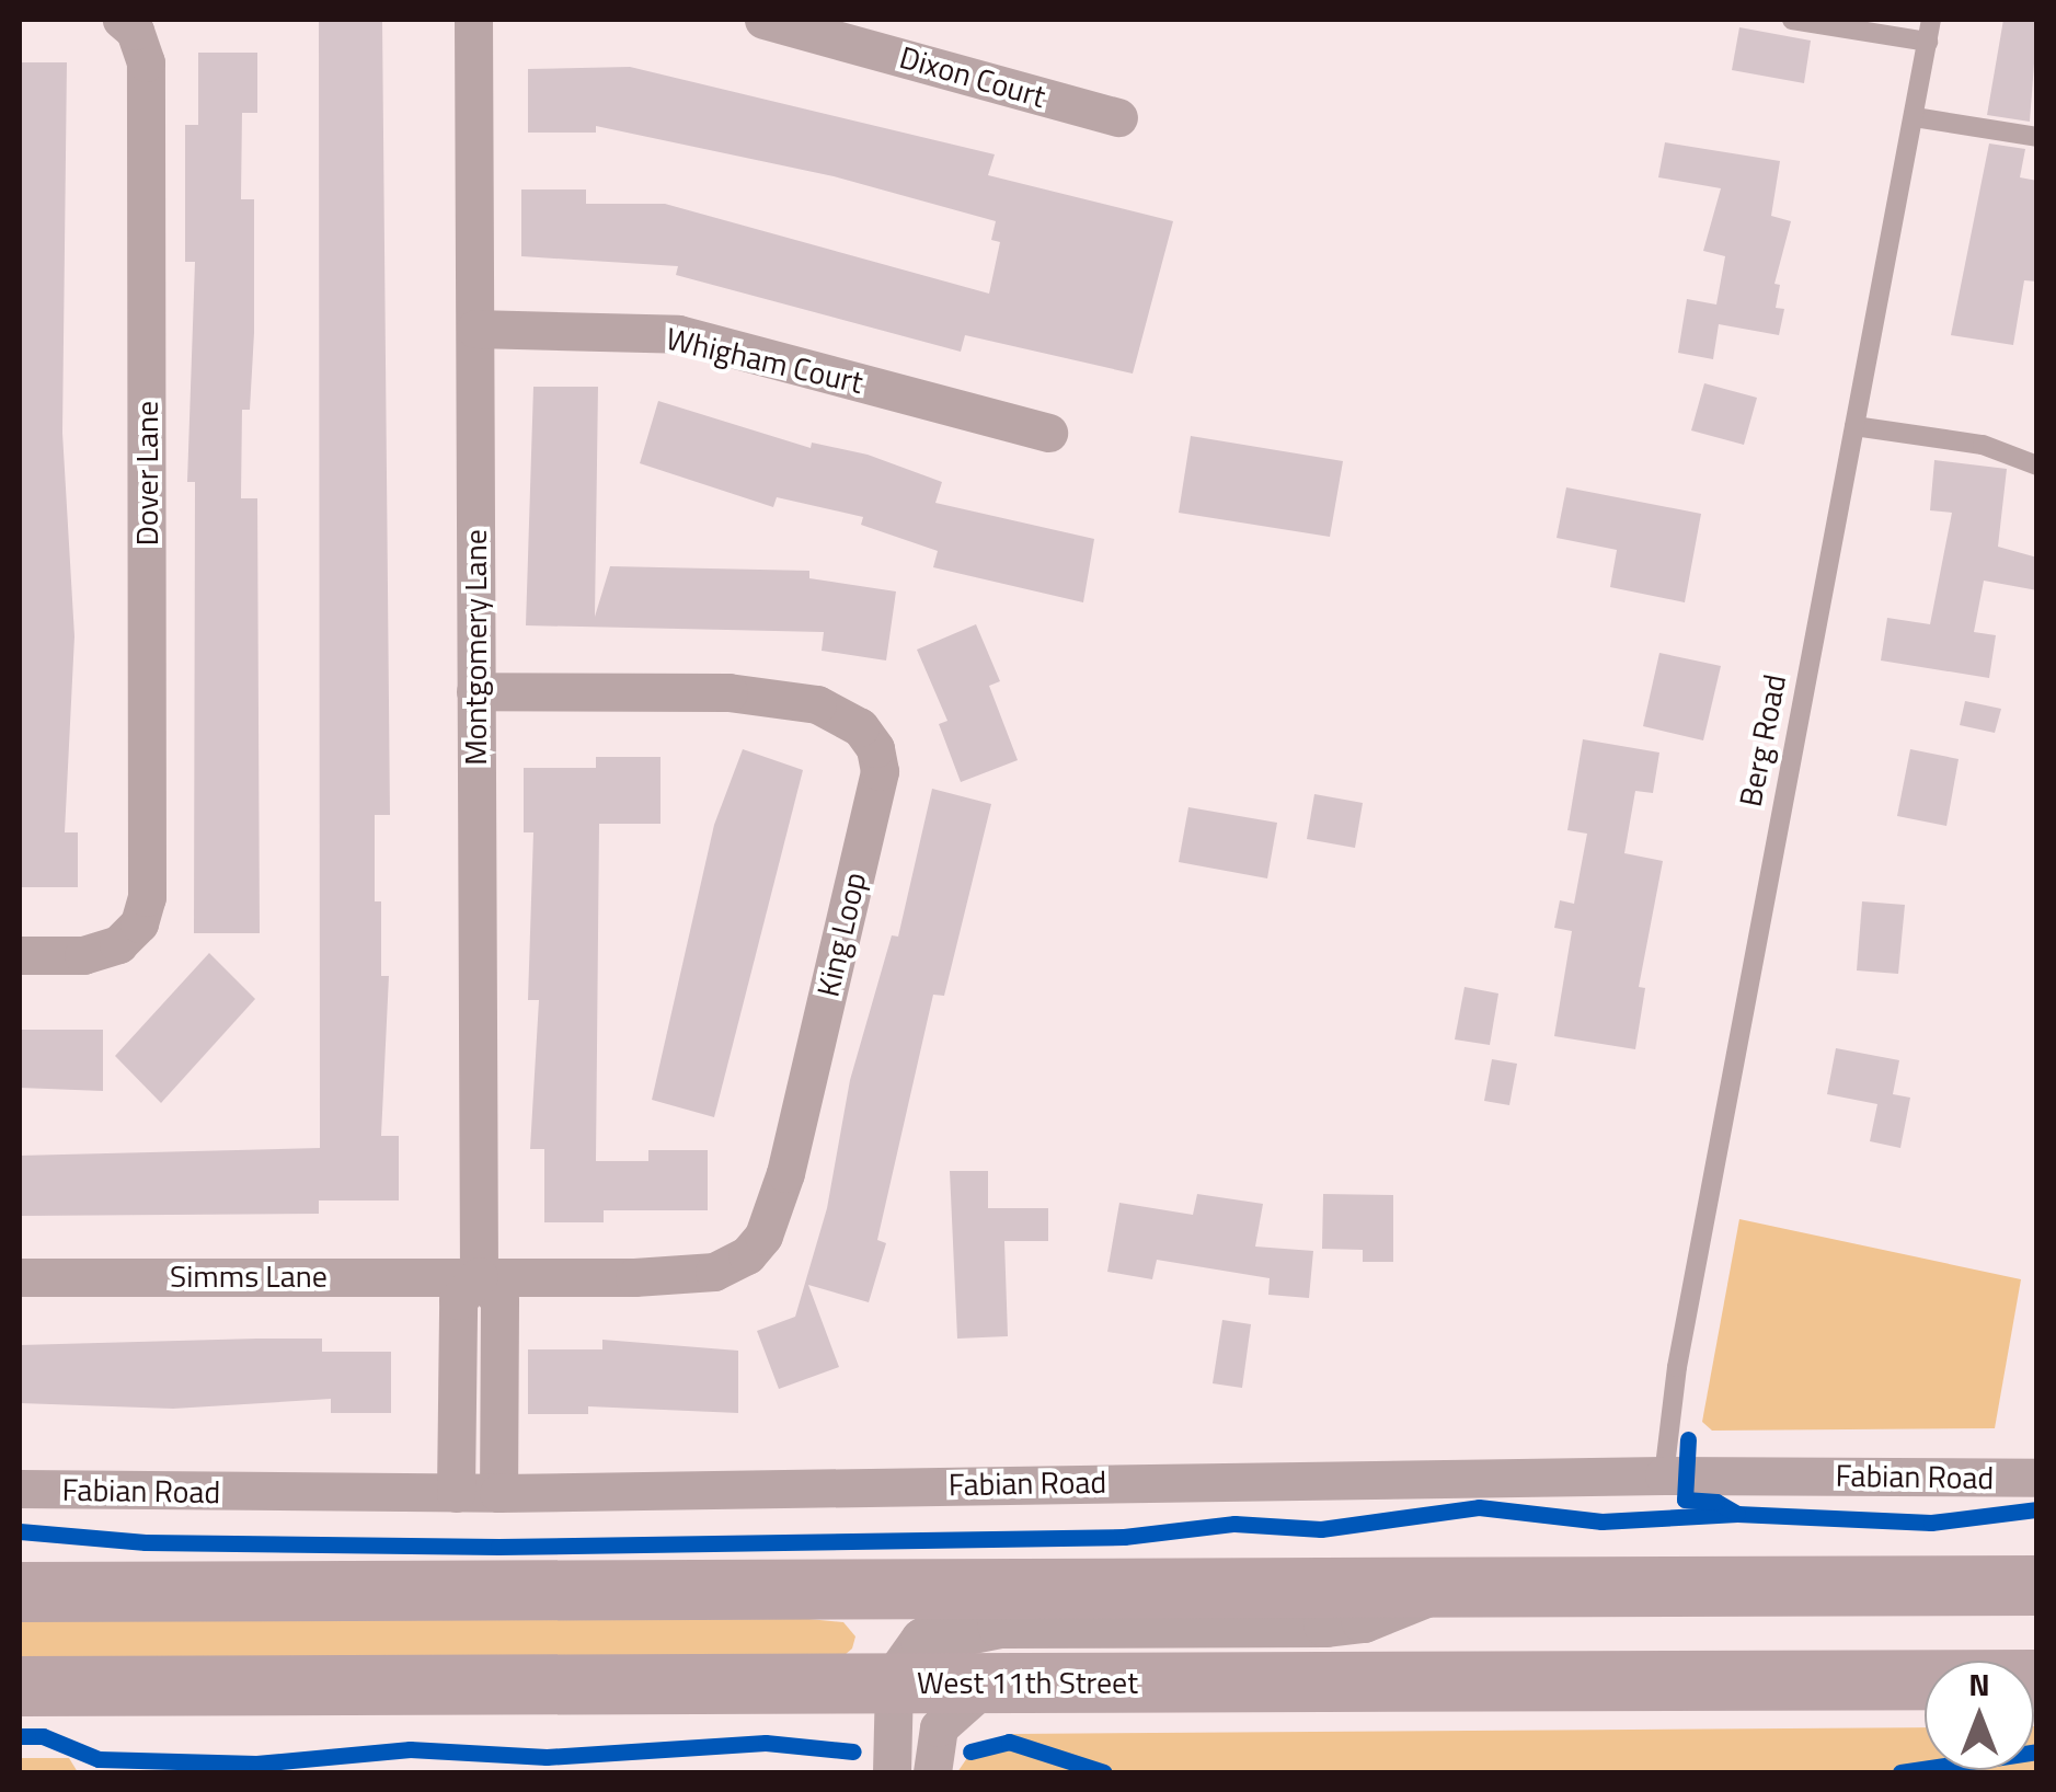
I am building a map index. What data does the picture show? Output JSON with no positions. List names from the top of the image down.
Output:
{
  "streets": {
    "main road": ["West 11th Street"],
    "street": [
      "Dixon Court",
      "Whigham Court",
      "Dover Lane",
      "Montgomery Lane",
      "King Loop",
      "Simms Lane",
      "Fabian Road"
    ],
    "lane": ["Berg Road"]
  },
  "crossings": [
    ["Whigham Court", "Montgomery Lane"],
    ["Montgomery Lane", "King Loop"],
    ["Montgomery Lane", "Simms Lane"],
    ["Montgomery Lane", "Fabian Road"],
    ["Berg Road", "Fabian Road"],
    ["King Loop", "Simms Lane"]
  ],
  "north": "top"
}
